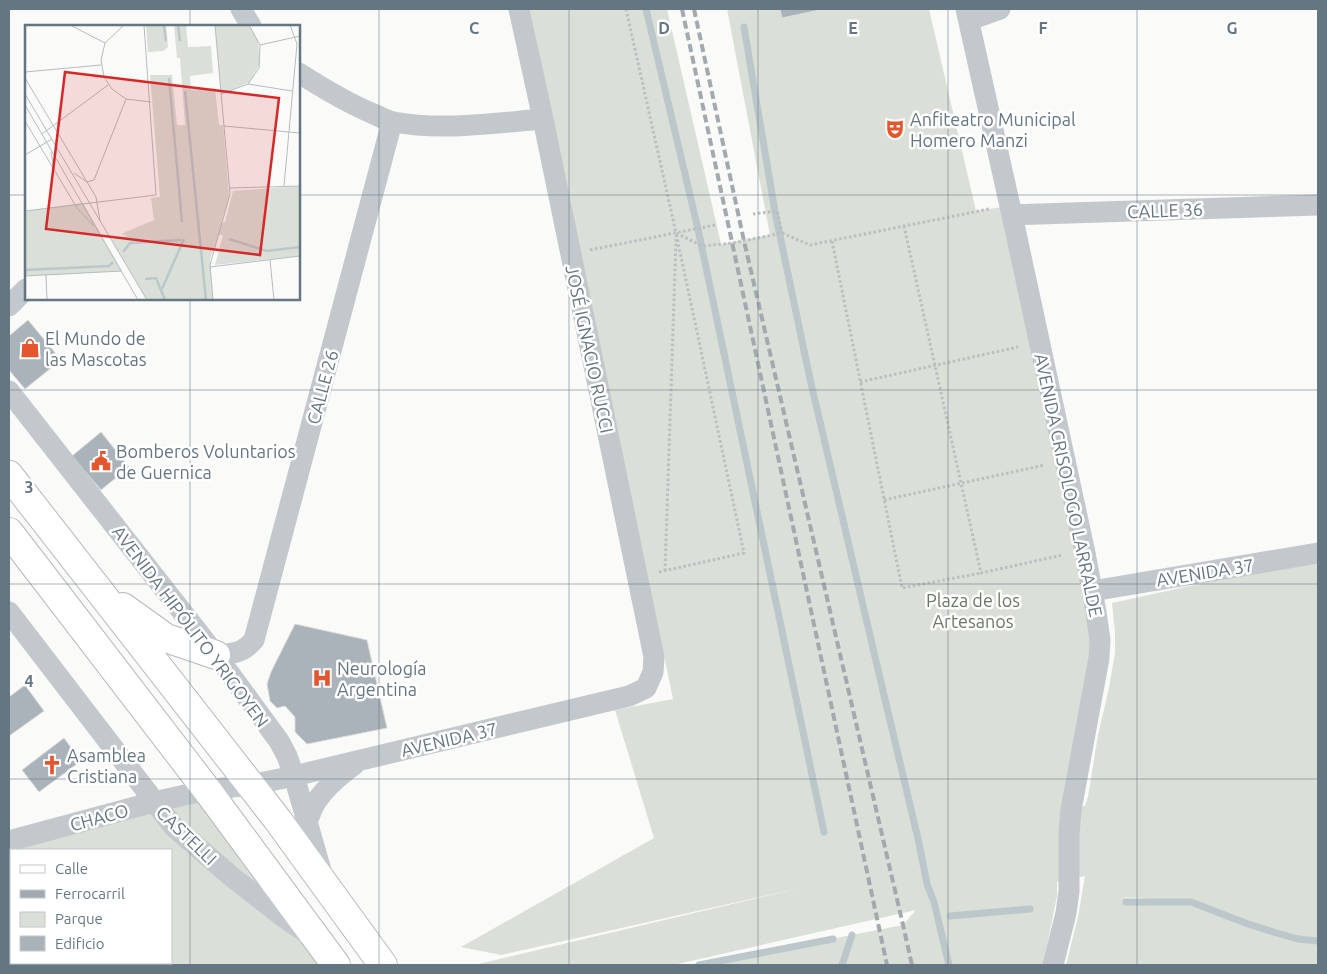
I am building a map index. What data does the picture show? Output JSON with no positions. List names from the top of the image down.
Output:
{
  "streets": {
    "main road": ["AVENIDA HIPÓLITO YRIGOYEN"],
    "street": [
      "CALLE 36",
      "JOSÉ IGNACIO RUCCI",
      "CALLE 26",
      "AVENIDA CRISOLOGO LARRALDE",
      "AVENIDA 37",
      "CHACO",
      "CASTELLI"
    ]
  },
  "crossings": [
    ["CALLE 36", "AVENIDA CRISOLOGO LARRALDE"],
    ["JOSÉ IGNACIO RUCCI", "AVENIDA 37"],
    ["CALLE 26", "AVENIDA HIPÓLITO YRIGOYEN"],
    ["AVENIDA CRISOLOGO LARRALDE", "AVENIDA 37"],
    ["AVENIDA 37", "AVENIDA HIPÓLITO YRIGOYEN"],
    ["AVENIDA 37", "CHACO"],
    ["AVENIDA HIPÓLITO YRIGOYEN", "CHACO"],
    ["CHACO", "CASTELLI"]
  ],
  "parks": ["Plaza de los Artesanos"],
  "places": {
    "theatre": ["Anfiteatro Municipal Homero Manzi"],
    "shop": ["El Mundo de las Mascotas"],
    "public building": ["Bomberos Voluntarios de Guernica"],
    "hospital": ["Neurología Argentina"],
    "church": ["Asamblea Cristiana"]
  },
  "legend": [
    "Calle",
    "Ferrocarril",
    "Parque",
    "Edificio"
  ],
  "grid": {
    "columns": [
      "C",
      "D",
      "E",
      "F",
      "G"
    ],
    "rows": ["3", "4"]
  }
}
